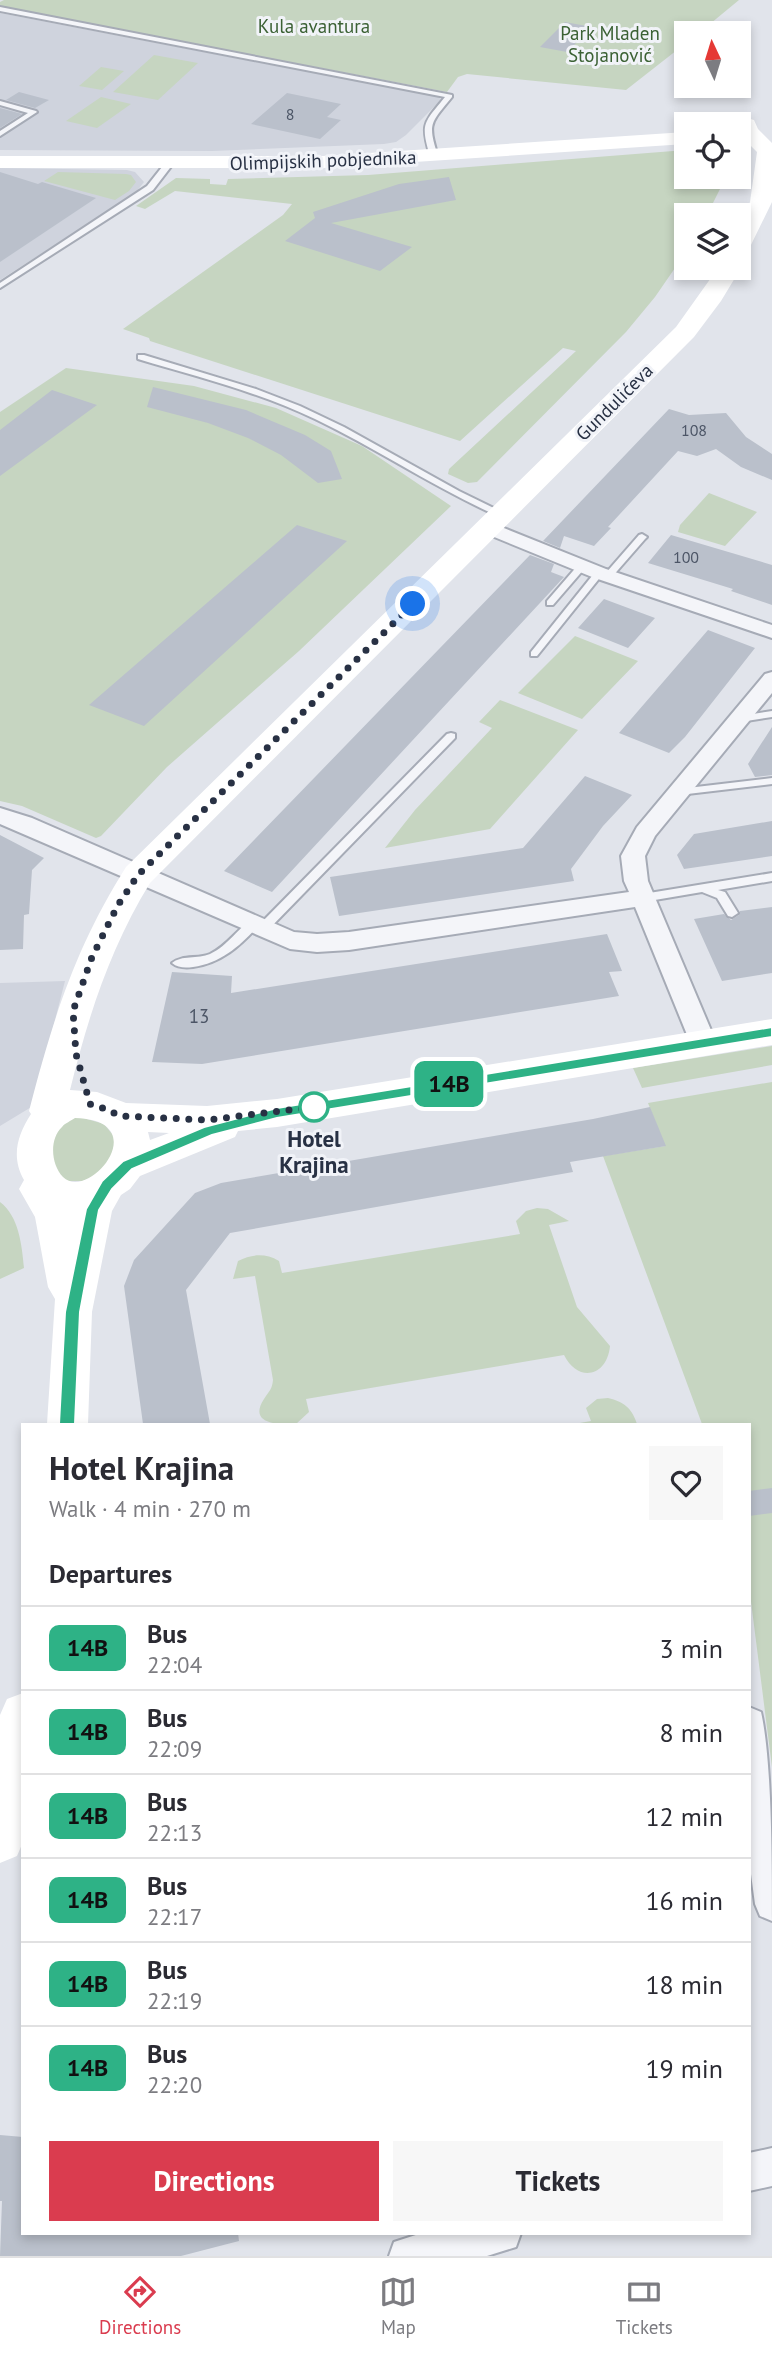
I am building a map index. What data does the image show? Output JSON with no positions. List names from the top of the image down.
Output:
{
  "streets": {
    "street": ["Olimpijskih pobjednika", "Gundulićeva"]
  },
  "parks": ["Kula avantura", "Park Mladen Stojanović"],
  "places": ["Hotel Krajina"],
  "lines": ["bus line 14B"],
  "house_numbers": [
    "8",
    "108",
    "100",
    "13"
  ],
  "north": "top",
  "page": {
    "on_map": "14B",
    "heading": [
      ["Hotel Krajina", "Walk · 4 min · 270 m"],
      "Departures"
    ],
    "list": [
      {
        "mark": "14B",
        "name": "Bus",
        "note": "22:04",
        "value": "3 min"
      },
      {
        "mark": "14B",
        "name": "Bus",
        "note": "22:09",
        "value": "8 min"
      },
      {
        "mark": "14B",
        "name": "Bus",
        "note": "22:13",
        "value": "12 min"
      },
      {
        "mark": "14B",
        "name": "Bus",
        "note": "22:17",
        "value": "16 min"
      },
      {
        "mark": "14B",
        "name": "Bus",
        "note": "22:19",
        "value": "18 min"
      },
      {
        "mark": "14B",
        "name": "Bus",
        "note": "22:20",
        "value": "19 min"
      }
    ],
    "buttons": ["Directions", "Tickets"],
    "tabs": ["Directions", "Map", "Tickets"]
  }
}
